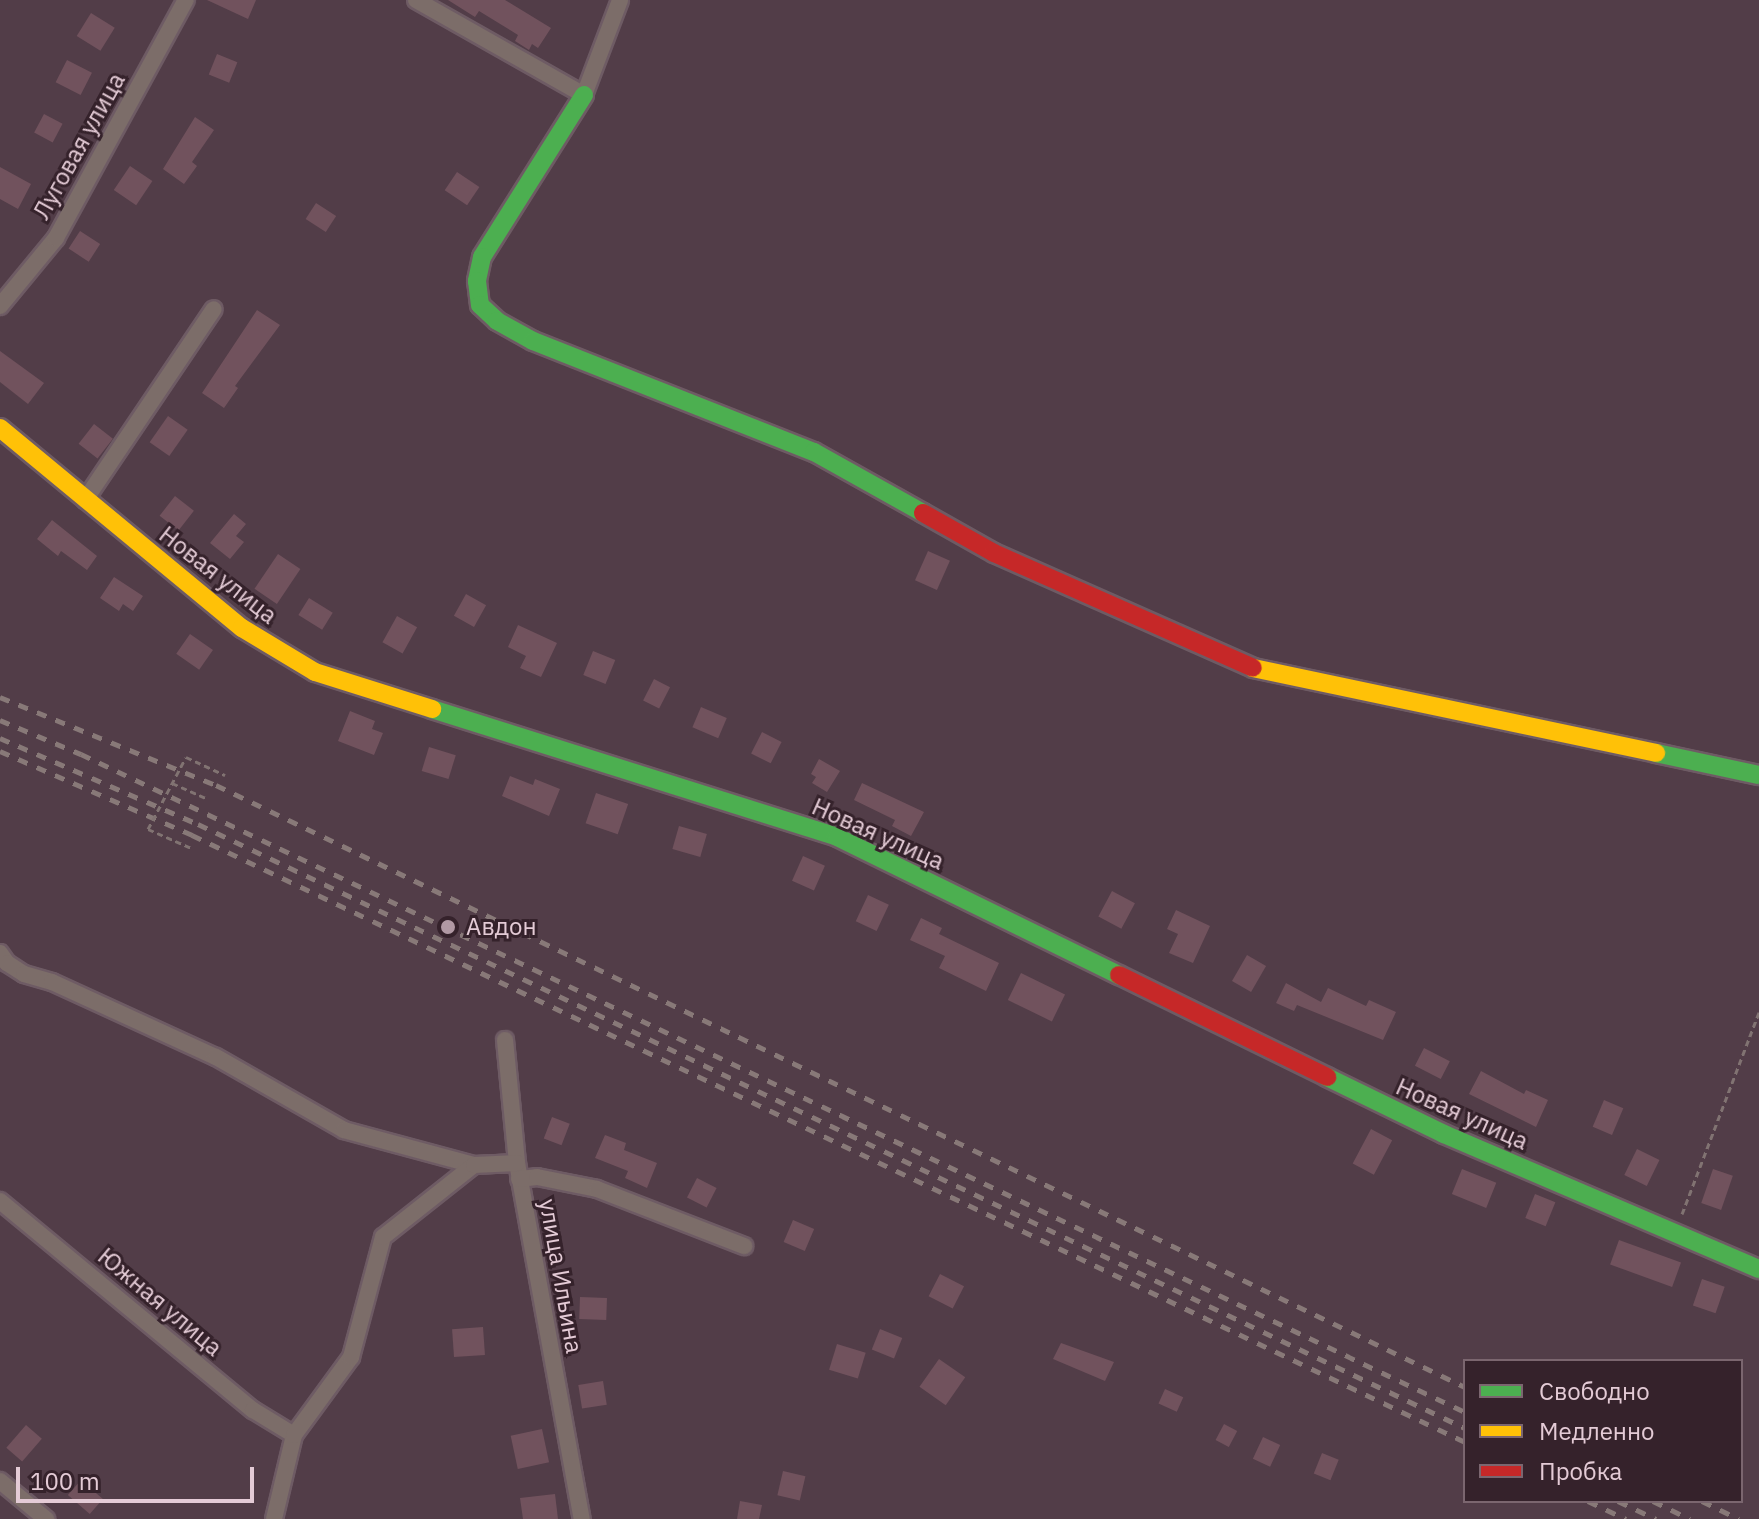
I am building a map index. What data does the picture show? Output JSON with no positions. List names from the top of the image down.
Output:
{
  "streets": {
    "street": [
      "Луговая улица",
      "Новая улица",
      "улица Ильина",
      "Южная улица"
    ]
  },
  "places": ["Авдон"],
  "legend": ["Свободно", "Медленно", "Пробка"],
  "scale_bar": "100 m"
}
